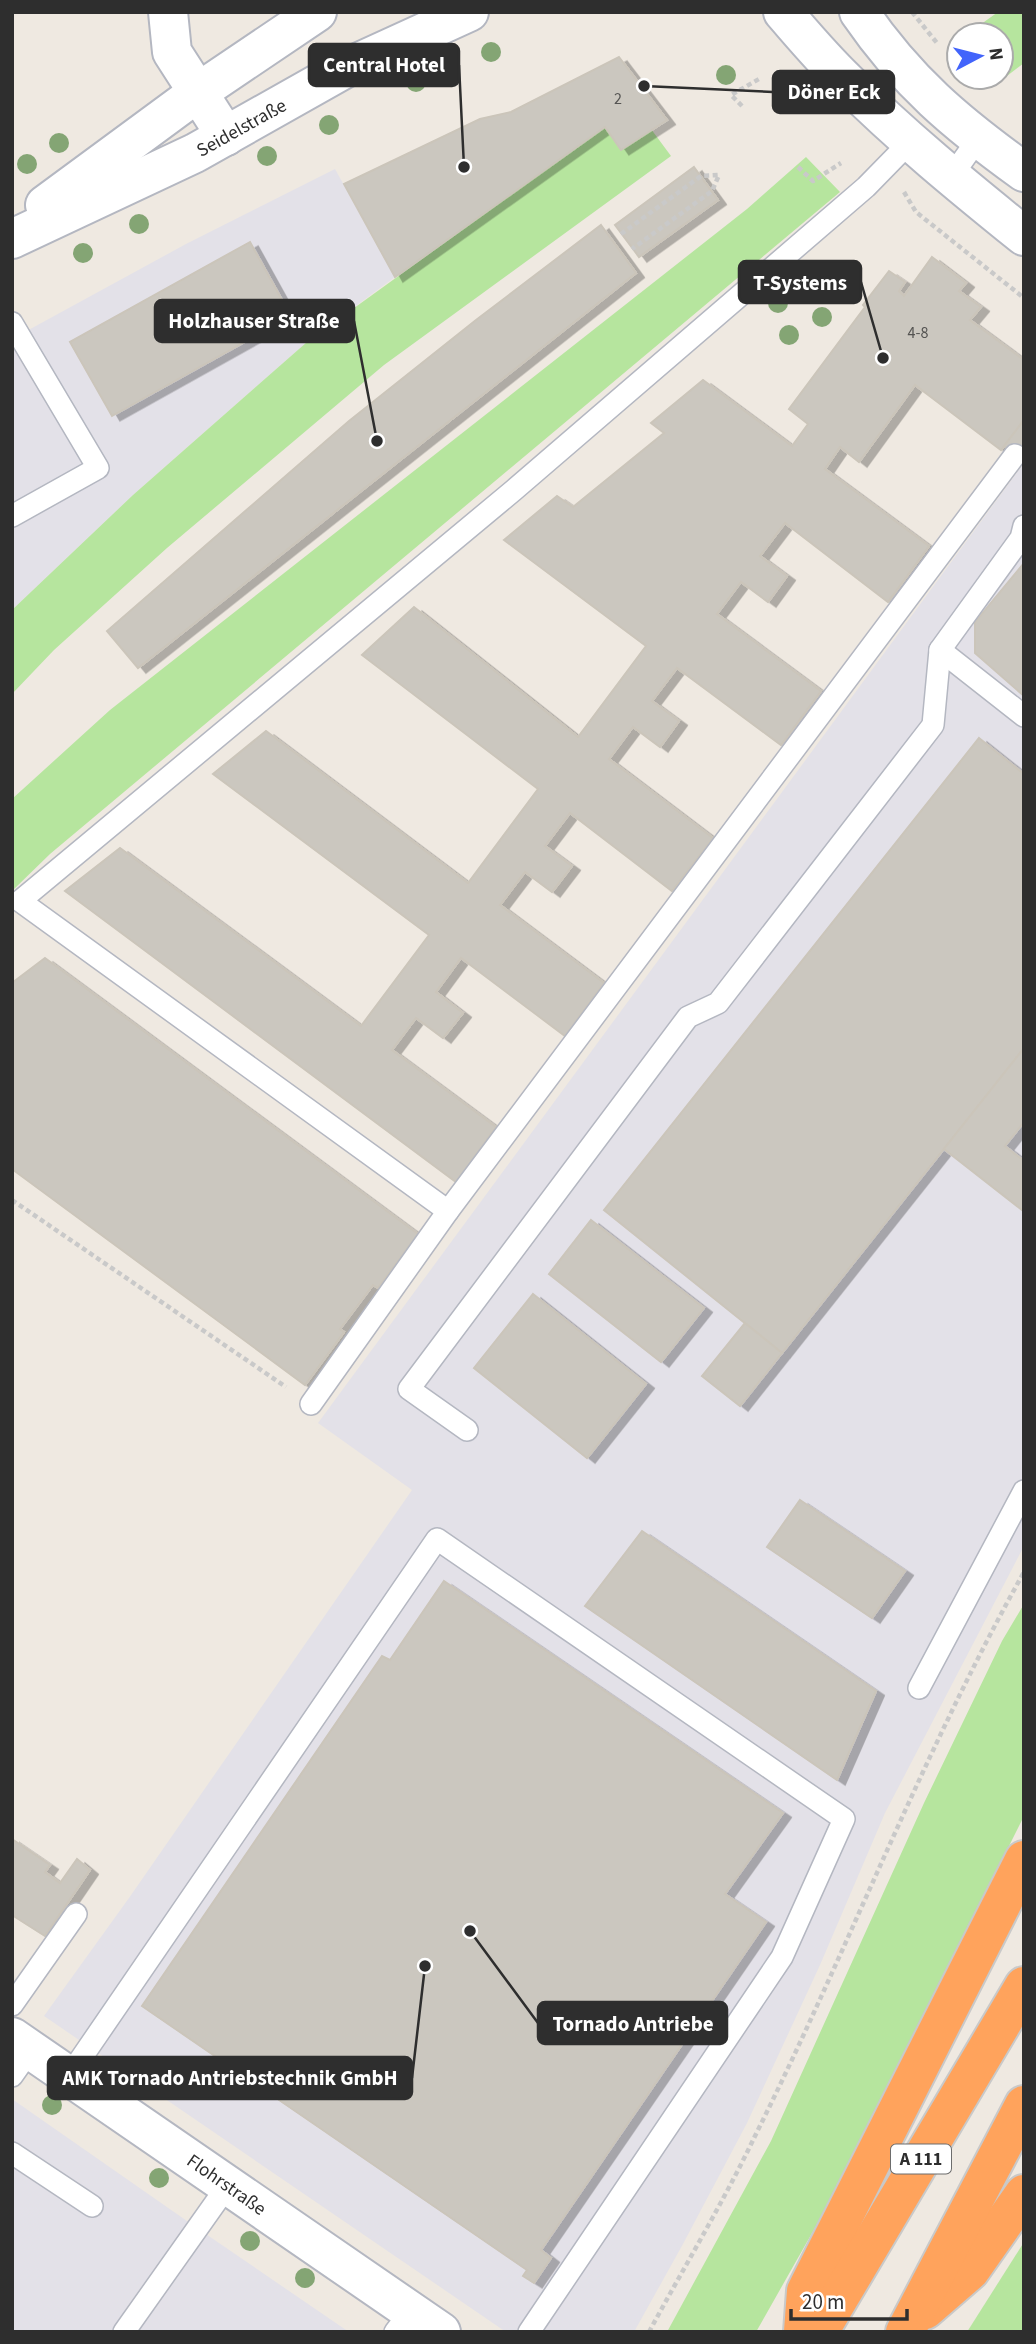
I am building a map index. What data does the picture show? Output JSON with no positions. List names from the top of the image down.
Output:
{
  "streets": {
    "highway": ["A 111"],
    "main road": ["Seidelstraße", "Flohrstraße"]
  },
  "places": [
    "Döner Eck",
    "Central Hotel",
    "T-Systems",
    "Holzhauser Straße",
    "Tornado Antriebe",
    "AMK Tornado Antriebstechnik GmbH"
  ],
  "house_numbers": ["2", "4-8"],
  "scale_bar": "20 m",
  "north": "right"
}
